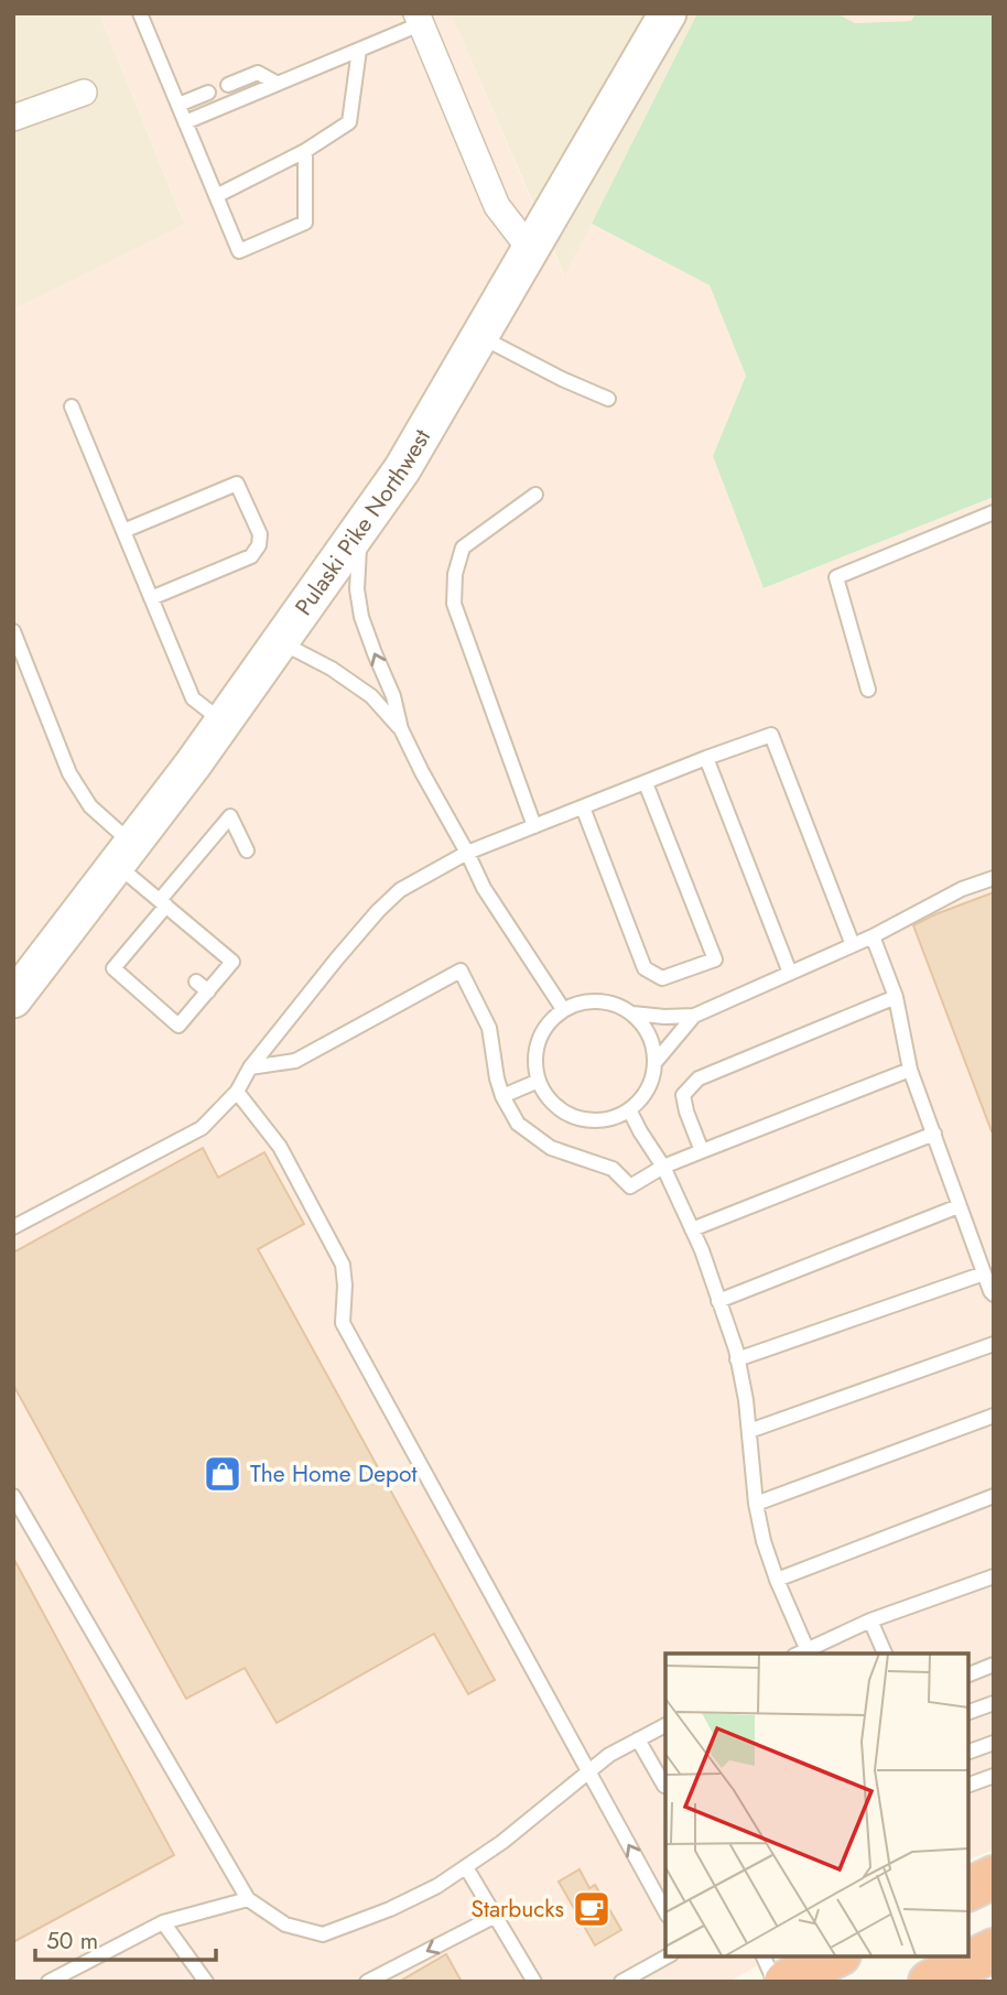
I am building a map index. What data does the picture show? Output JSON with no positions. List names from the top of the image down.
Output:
{
  "streets": {
    "main road": ["Pulaski Pike Northwest"]
  },
  "places": {
    "shop": ["The Home Depot"],
    "cafe": ["Starbucks"]
  },
  "scale_bar": "50 m"
}
